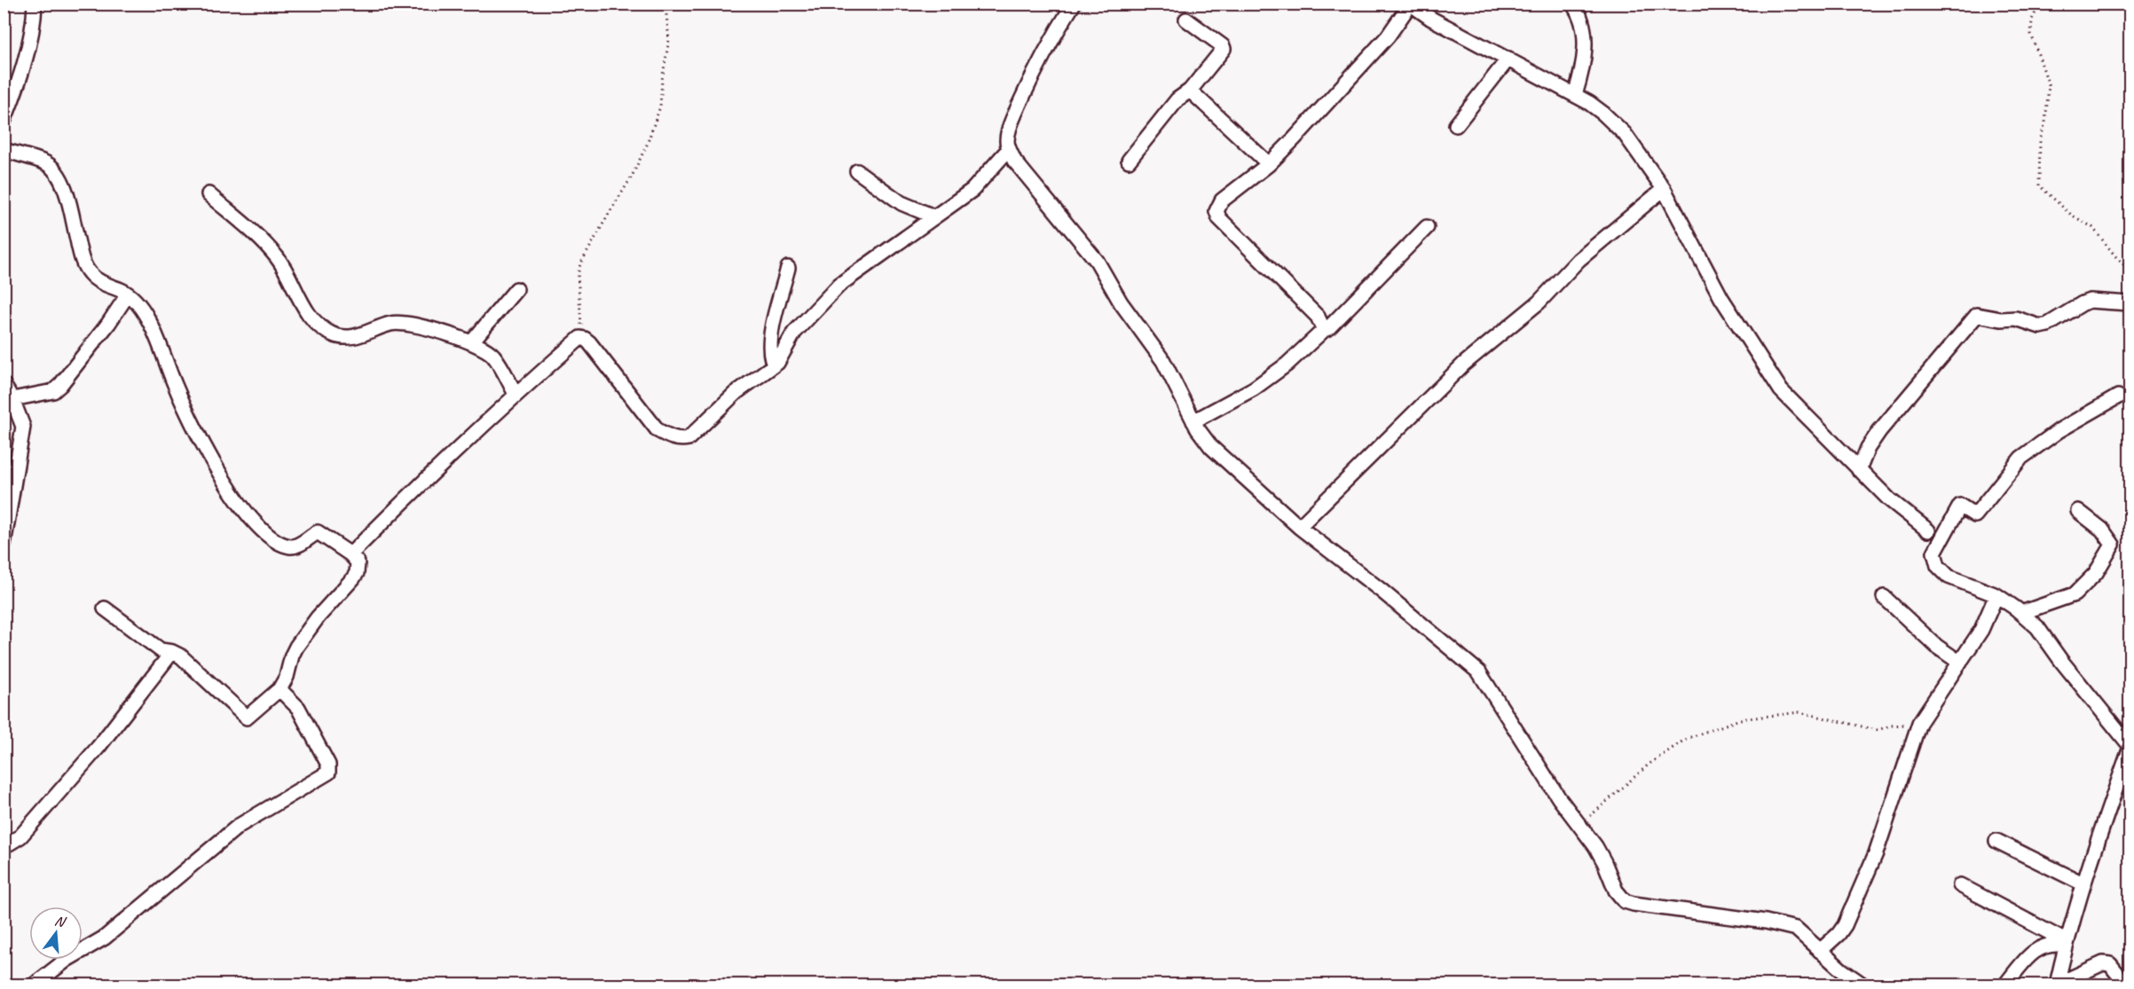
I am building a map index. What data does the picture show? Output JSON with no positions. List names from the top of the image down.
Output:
{
  "north": "top"
}
